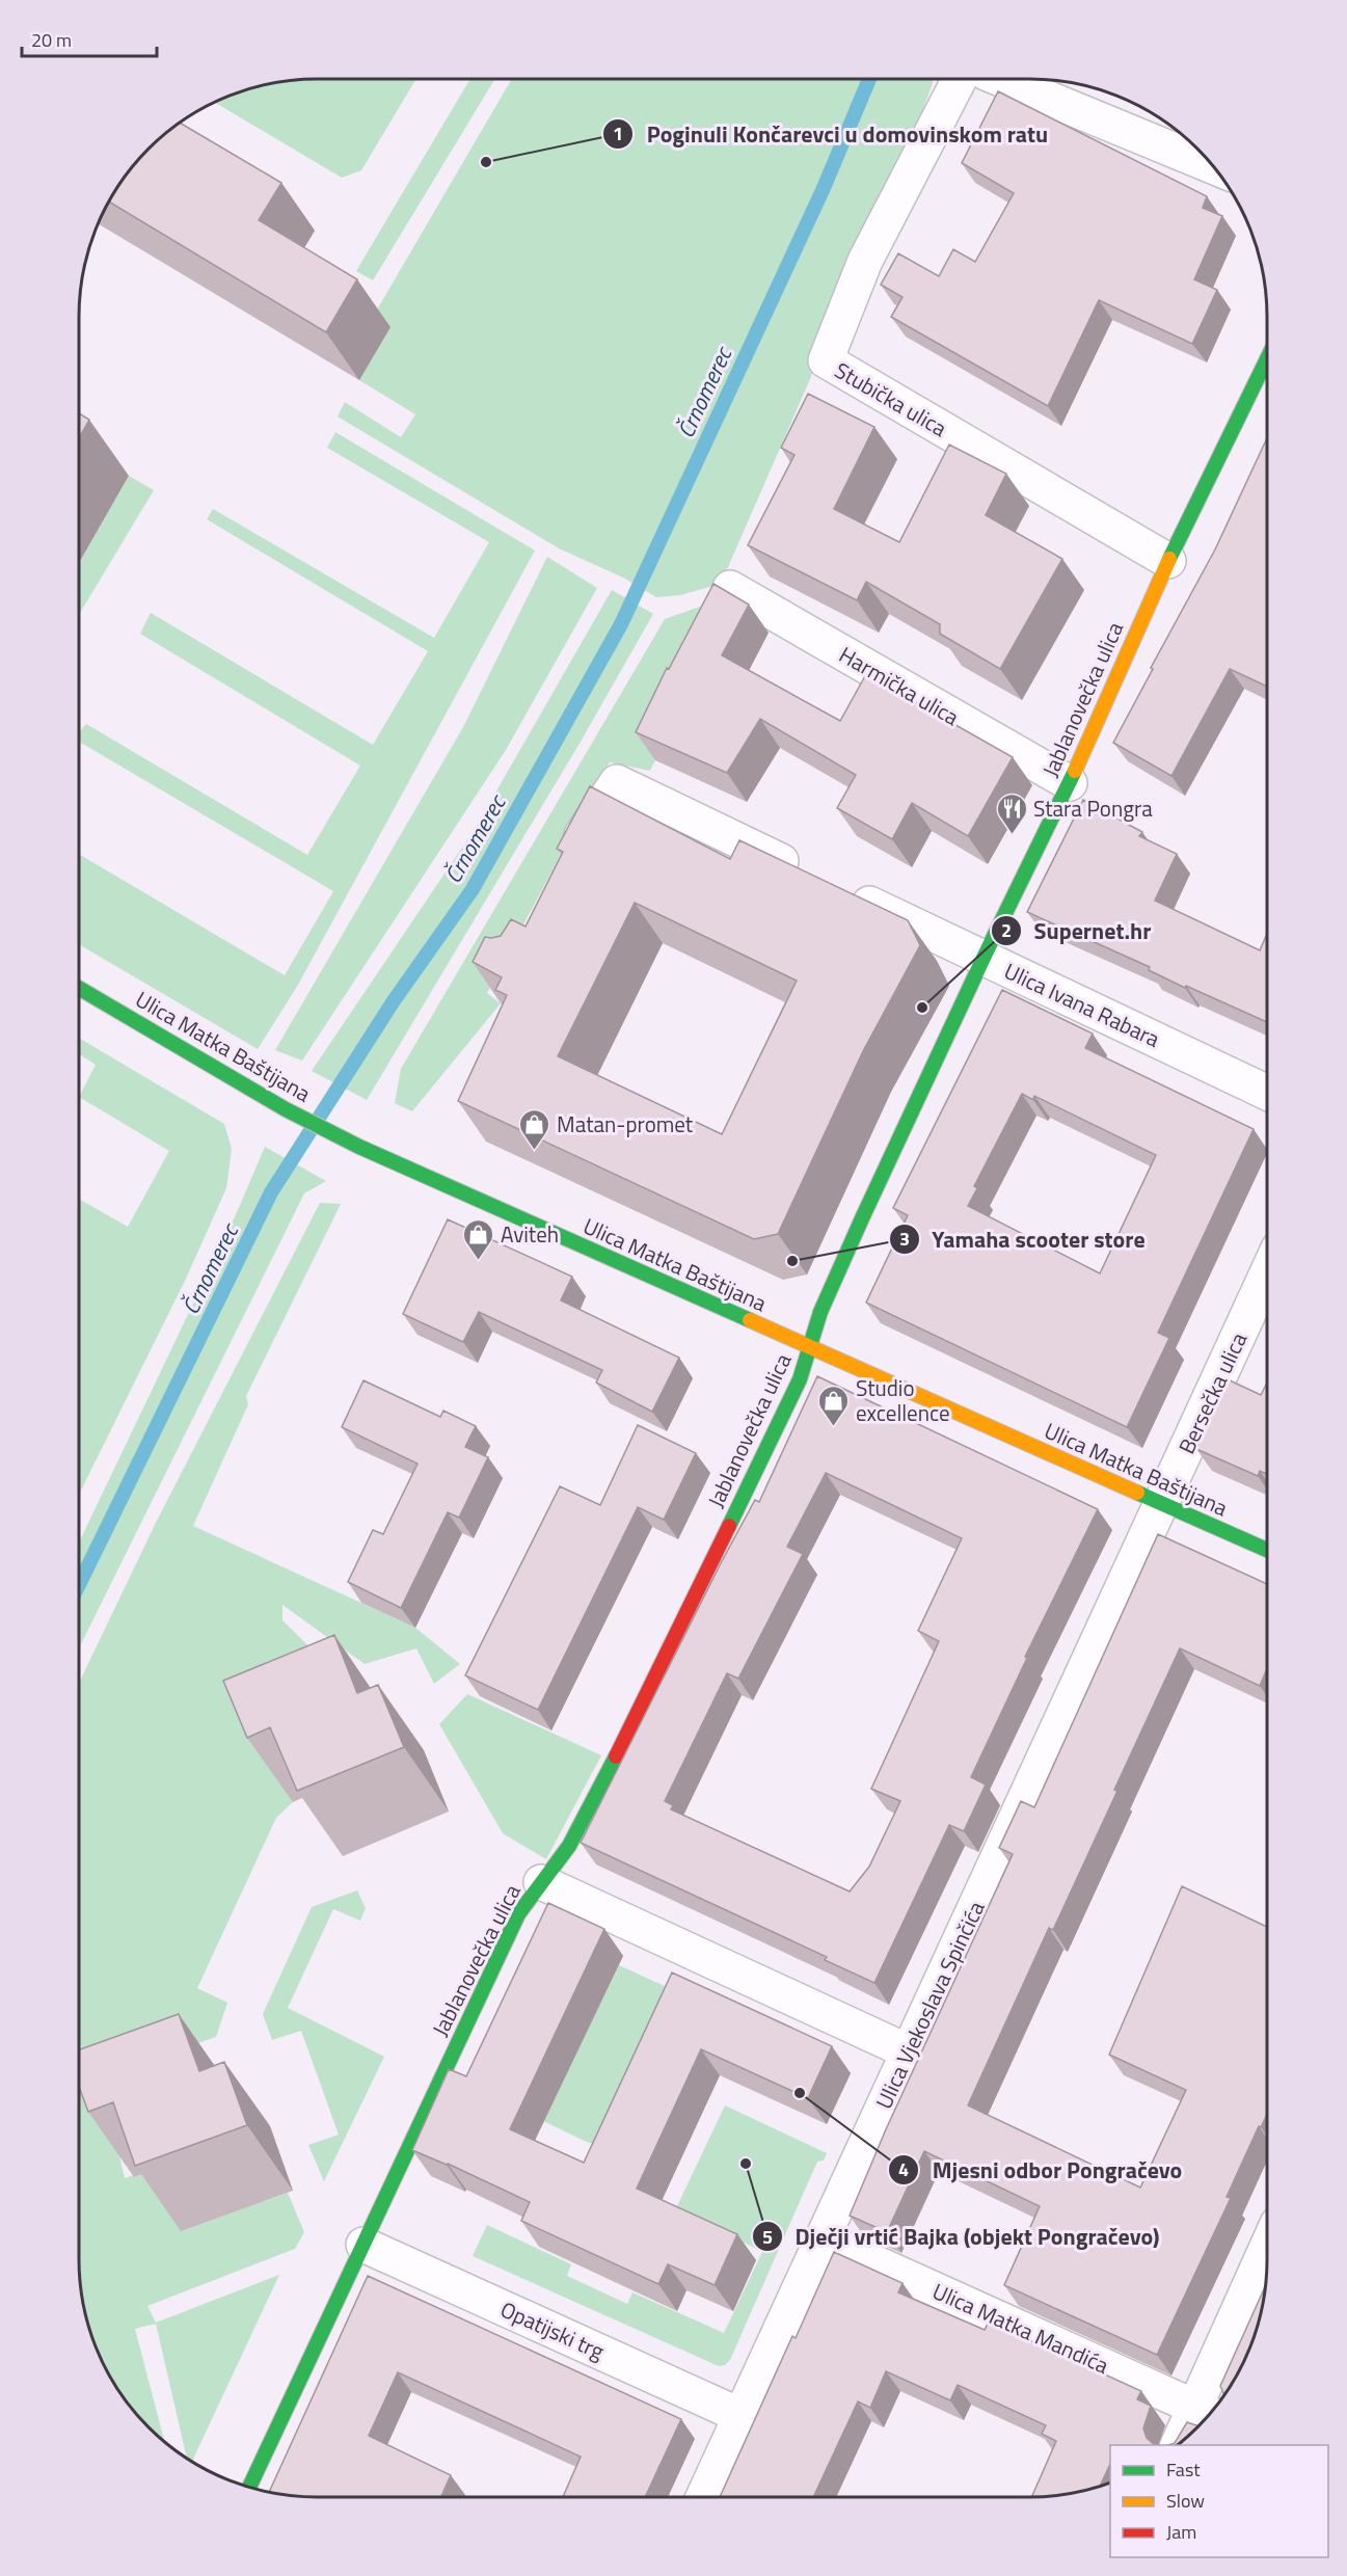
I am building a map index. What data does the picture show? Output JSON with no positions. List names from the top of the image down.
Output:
{
  "streets": {
    "street": [
      "Stubička ulica",
      "Harmička ulica",
      "Jablanovečka ulica",
      "Ulica Ivana Rabara",
      "Ulica Matka Baštijana",
      "Bersečka ulica",
      "Ulica Vjekoslava Spinčića",
      "Ulica Matka Mandića",
      "Opatijski trg"
    ]
  },
  "crossings": [
    ["Stubička ulica", "Jablanovečka ulica"],
    ["Harmička ulica", "Jablanovečka ulica"],
    ["Jablanovečka ulica", "Ulica Ivana Rabara"],
    ["Jablanovečka ulica", "Ulica Matka Baštijana"],
    ["Jablanovečka ulica", "Opatijski trg"],
    ["Ulica Matka Baštijana", "Bersečka ulica"],
    ["Ulica Matka Baštijana", "Ulica Vjekoslava Spinčića"],
    ["Bersečka ulica", "Ulica Vjekoslava Spinčića"],
    ["Ulica Vjekoslava Spinčića", "Ulica Matka Mandića"],
    ["Ulica Vjekoslava Spinčića", "Opatijski trg"]
  ],
  "water": ["Črnomerec"],
  "places": {
    "other": [
      "Poginuli Končarevci u domovinskom ratu",
      "Supernet.hr",
      "Yamaha scooter store",
      "Mjesni odbor Pongračevo",
      "Dječji vrtić Bajka (objekt Pongračevo)"
    ],
    "restaurant": ["Stara Pongra"],
    "shop": ["Matan-promet", "Aviteh", "Studio excellence"]
  },
  "legend": ["Fast", "Slow", "Jam"],
  "scale_bar": "20 m"
}
